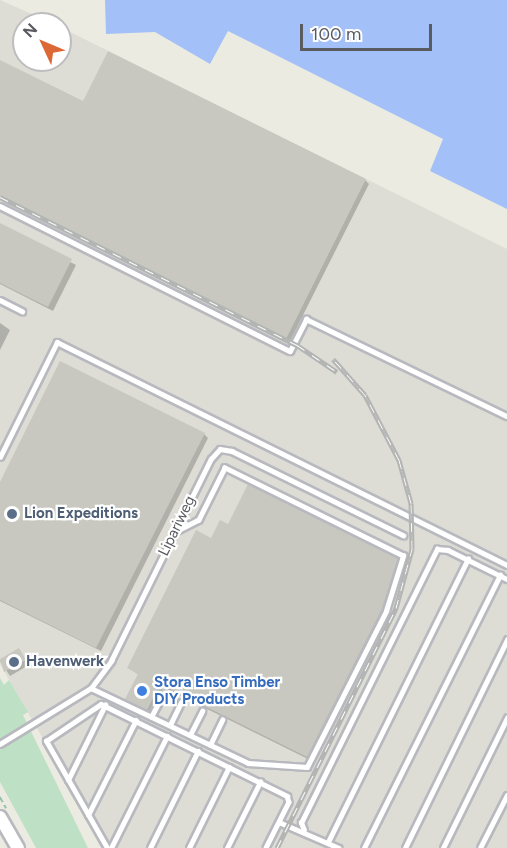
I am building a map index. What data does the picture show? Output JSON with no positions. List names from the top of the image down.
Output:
{
  "streets": {
    "lane": ["Lipariweg"]
  },
  "places": ["Lion Expeditions", "Havenwerk", "Stora Enso Timber DIY Products"],
  "scale_bar": "100 m",
  "north": "top left"
}
